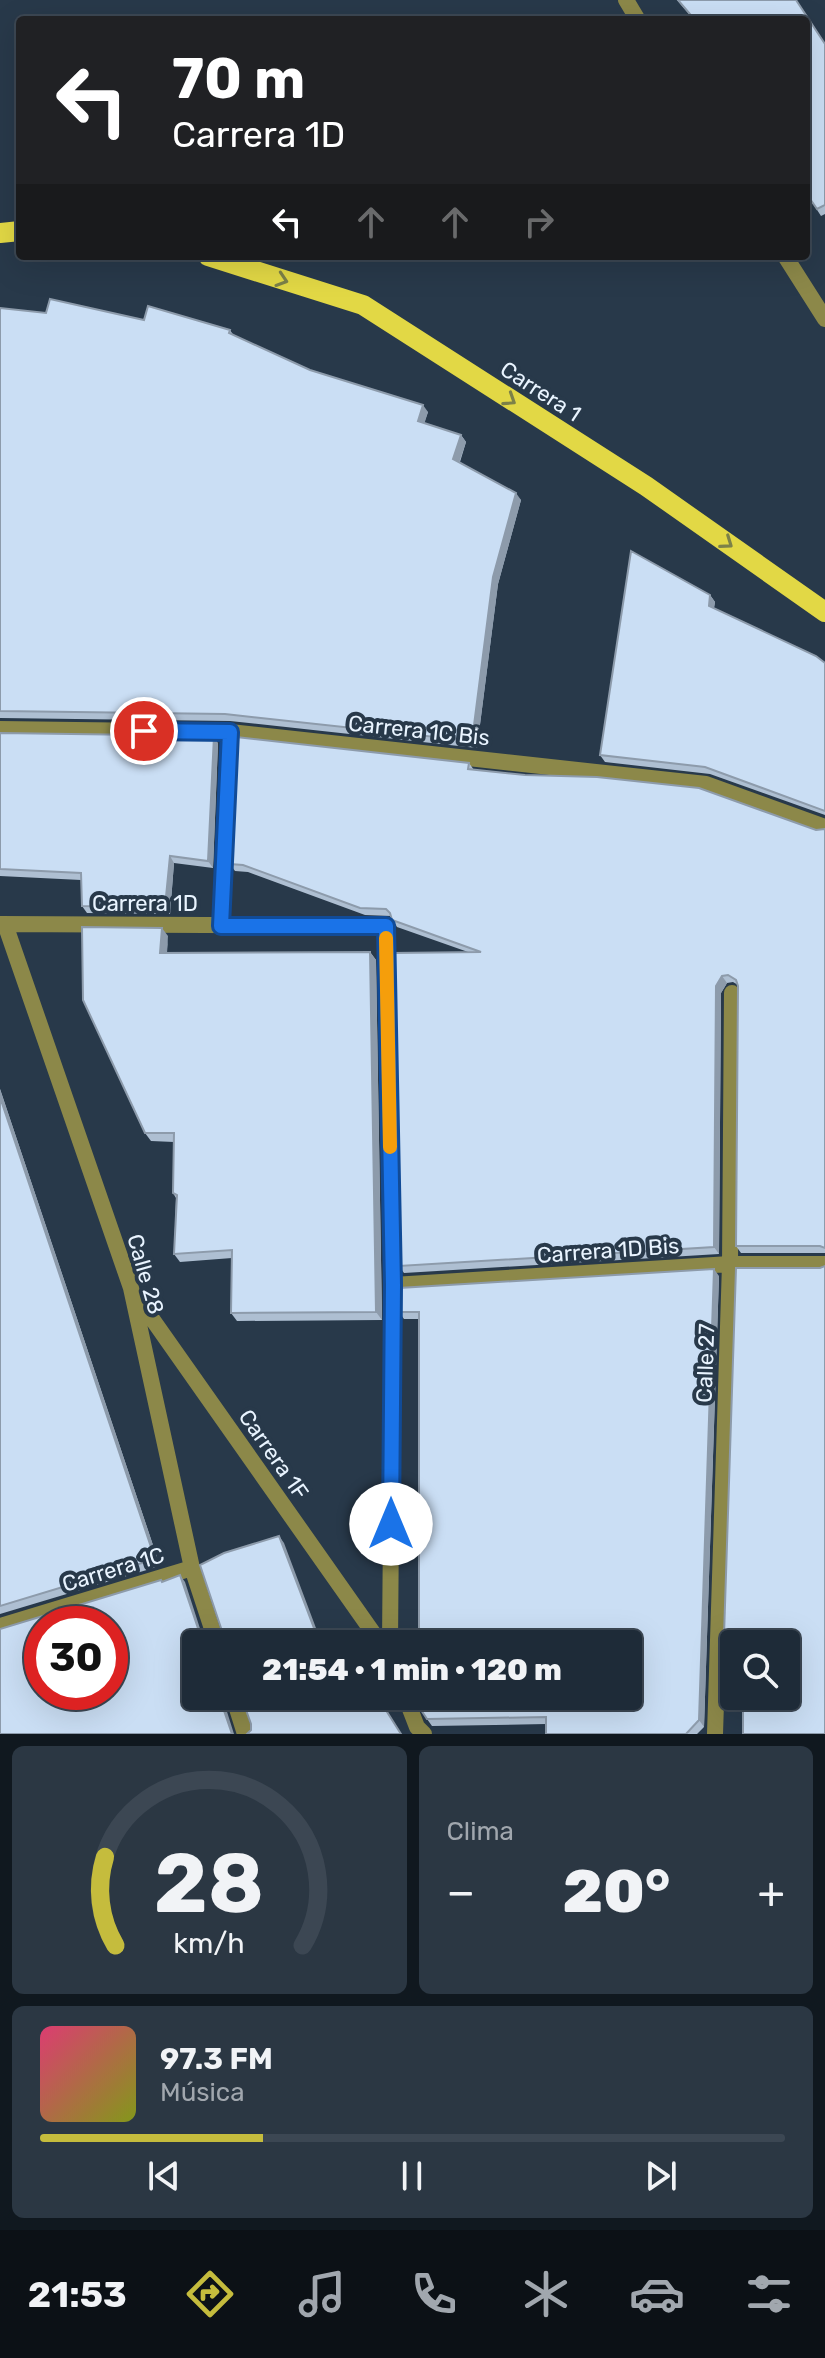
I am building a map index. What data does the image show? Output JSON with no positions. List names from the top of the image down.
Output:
{
  "streets": {
    "main road": ["Carrera 1"],
    "street": [
      "Carrera 1C Bis",
      "Carrera 1D",
      "Carrera 1D Bis",
      "Calle 28",
      "Calle 27",
      "Carrera 1F",
      "Carrera 1C"
    ]
  },
  "crossings": [
    ["Carrera 1D", "Carrera 1D Bis"],
    ["Carrera 1D", "Calle 28"],
    ["Carrera 1D Bis", "Calle 27"],
    ["Calle 28", "Carrera 1F"],
    ["Calle 28", "Carrera 1C"]
  ],
  "one_way": ["Carrera 1"],
  "page": {
    "turn": ["70 m", "Carrera 1D"],
    "limit": "30",
    "trip": "21:54 · 1 min · 120 m",
    "tile": "Clima",
    "heat": ["−", "20°", "+"],
    "song": ["97.3 FM", "Música"],
    "tabs": "21:53",
    "gauge": ["28", "km/h"]
  }
}
